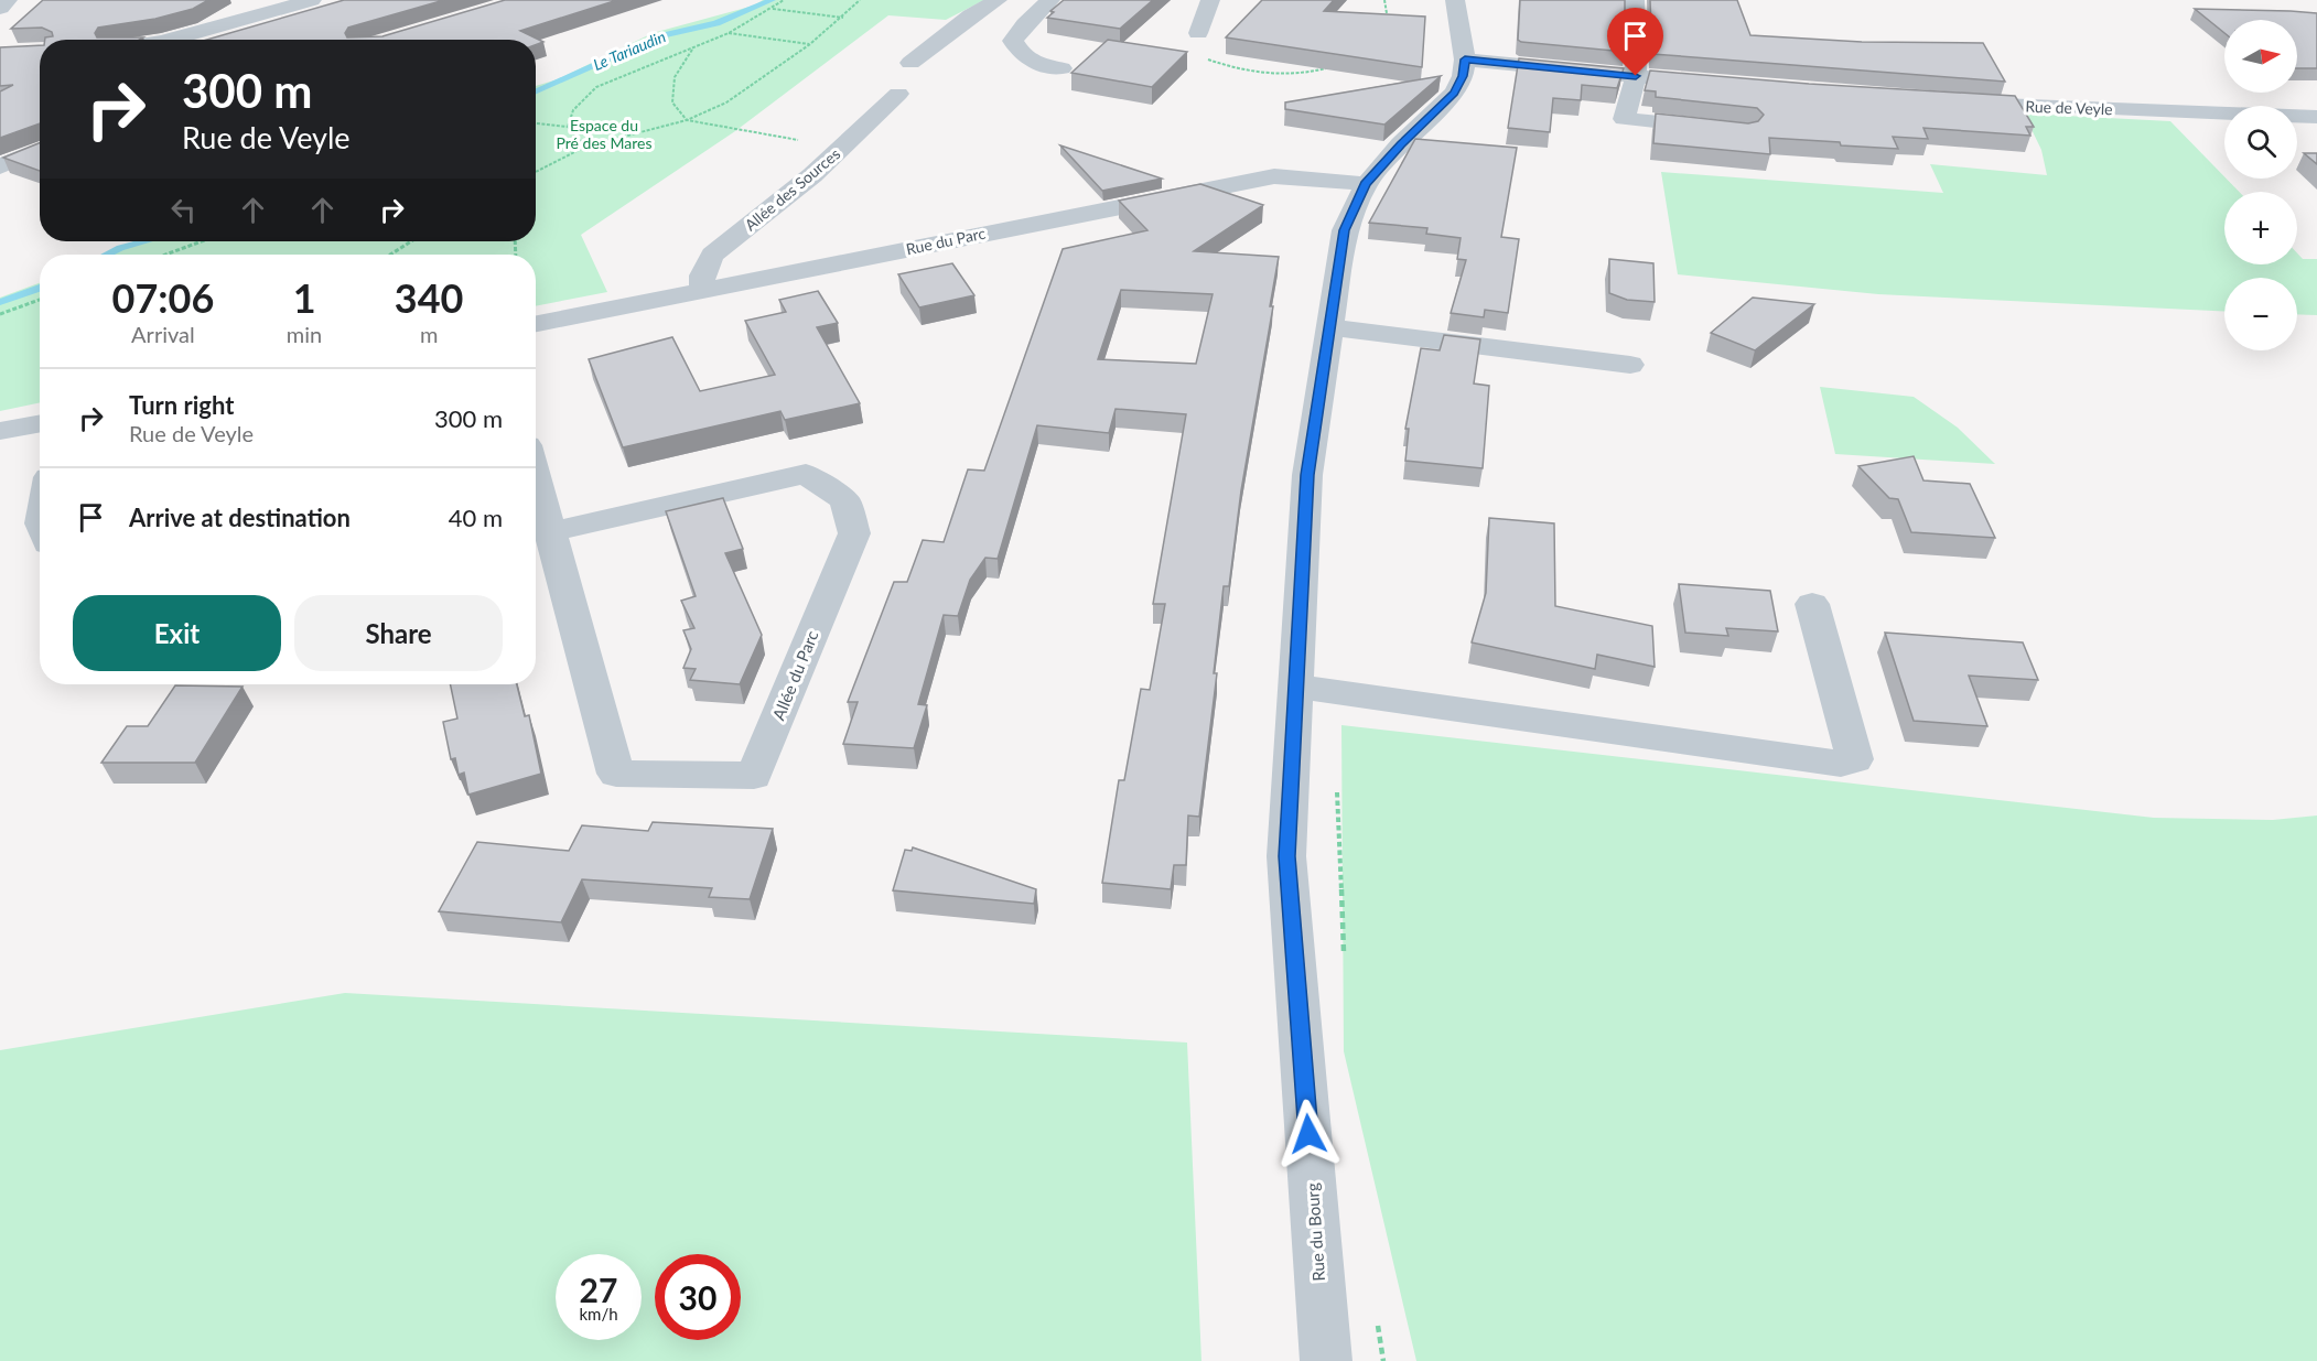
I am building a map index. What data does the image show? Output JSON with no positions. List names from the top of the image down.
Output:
{
  "streets": {
    "street": [
      "Rue de Veyle",
      "Allée des Sources",
      "Rue du Parc",
      "Allée du Parc",
      "Rue du Bourg"
    ]
  },
  "crossings": [
    ["Allée des Sources", "Rue du Parc"],
    ["Rue du Parc", "Rue du Bourg"]
  ],
  "water": ["Le Tariaudin"],
  "parks": ["Espace du Pré des Mares"],
  "north": "right",
  "page": {
    "map_buttons": ["+", "−"],
    "turn": ["300 m", "Rue de Veyle"],
    "eta": [
      "07:06",
      "Arrival",
      "1",
      "min",
      "340",
      "m"
    ],
    "list": [
      {
        "name": "Turn right",
        "note": "Rue de Veyle",
        "value": "300 m"
      },
      {
        "name": "Arrive at destination",
        "value": "40 m"
      }
    ],
    "buttons": ["Exit", "Share"],
    "speed": "27 km/h",
    "limit": "30"
  }
}
